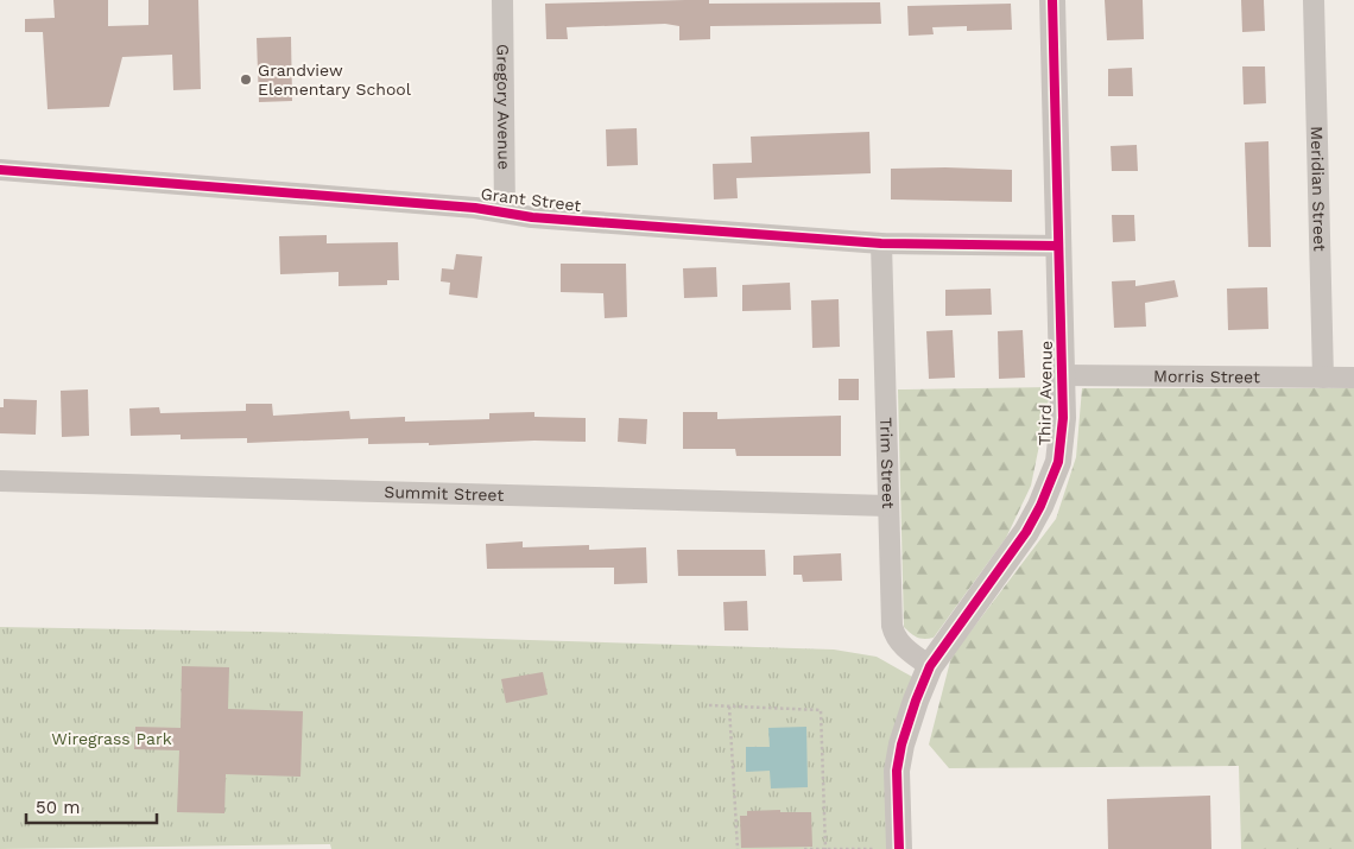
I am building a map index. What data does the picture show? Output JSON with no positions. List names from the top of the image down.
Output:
{
  "streets": {
    "street": [
      "Gregory Avenue",
      "Meridian Street",
      "Grant Street",
      "Morris Street",
      "Third Avenue",
      "Trim Street",
      "Summit Street"
    ]
  },
  "crossings": [
    ["Gregory Avenue", "Grant Street"],
    ["Meridian Street", "Morris Street"],
    ["Grant Street", "Third Avenue"],
    ["Grant Street", "Trim Street"],
    ["Morris Street", "Third Avenue"],
    ["Third Avenue", "Trim Street"],
    ["Trim Street", "Summit Street"]
  ],
  "parks": ["Wiregrass Park"],
  "places": ["Grandview Elementary School"],
  "scale_bar": "50 m"
}
